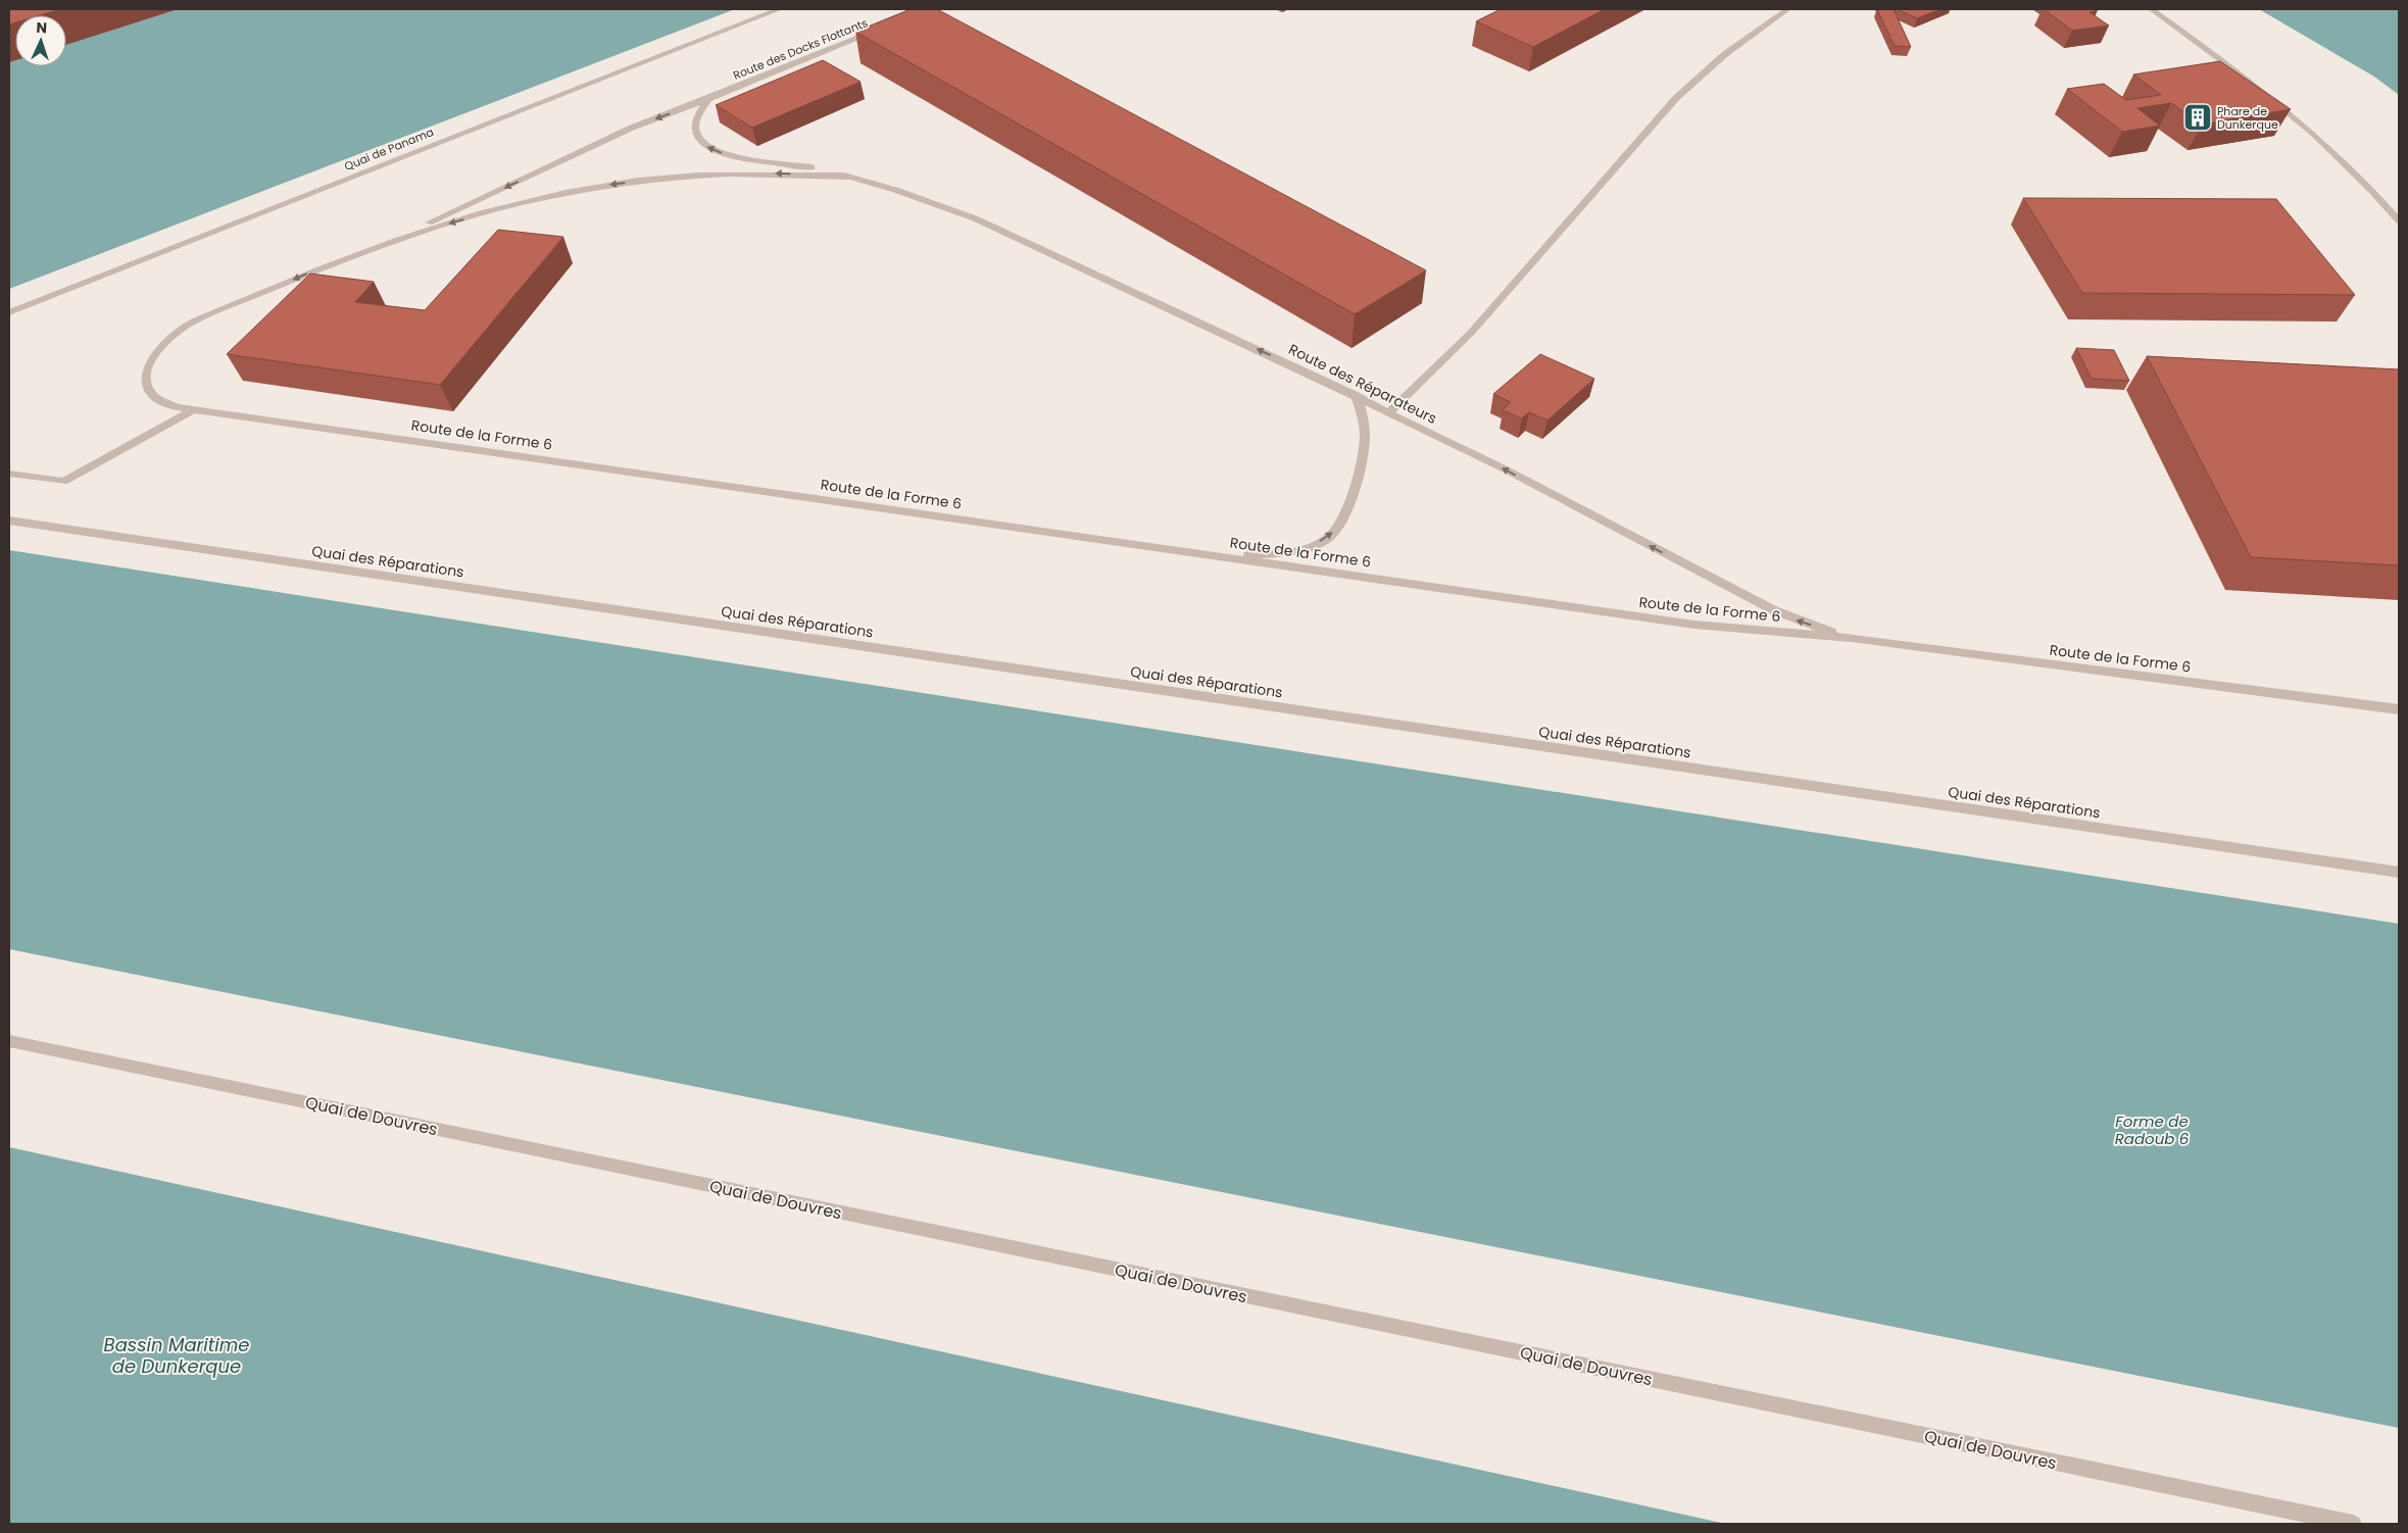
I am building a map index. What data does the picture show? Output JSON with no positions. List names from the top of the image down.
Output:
{
  "streets": {
    "street": [
      "Route des Docks Flottants",
      "Quai de Panama",
      "Route des Réparateurs",
      "Route de la Forme 6",
      "Quai des Réparations",
      "Quai de Douvres"
    ]
  },
  "crossings": [
    ["Route des Docks Flottants", "Route de la Forme 6"],
    ["Route des Réparateurs", "Route de la Forme 6"]
  ],
  "one_way": ["Route des Docks Flottants", "Route des Réparateurs"],
  "water": ["Forme de Radoub 6", "Bassin Maritime de Dunkerque"],
  "places": {
    "building": ["Phare de Dunkerque"]
  },
  "north": "top"
}
